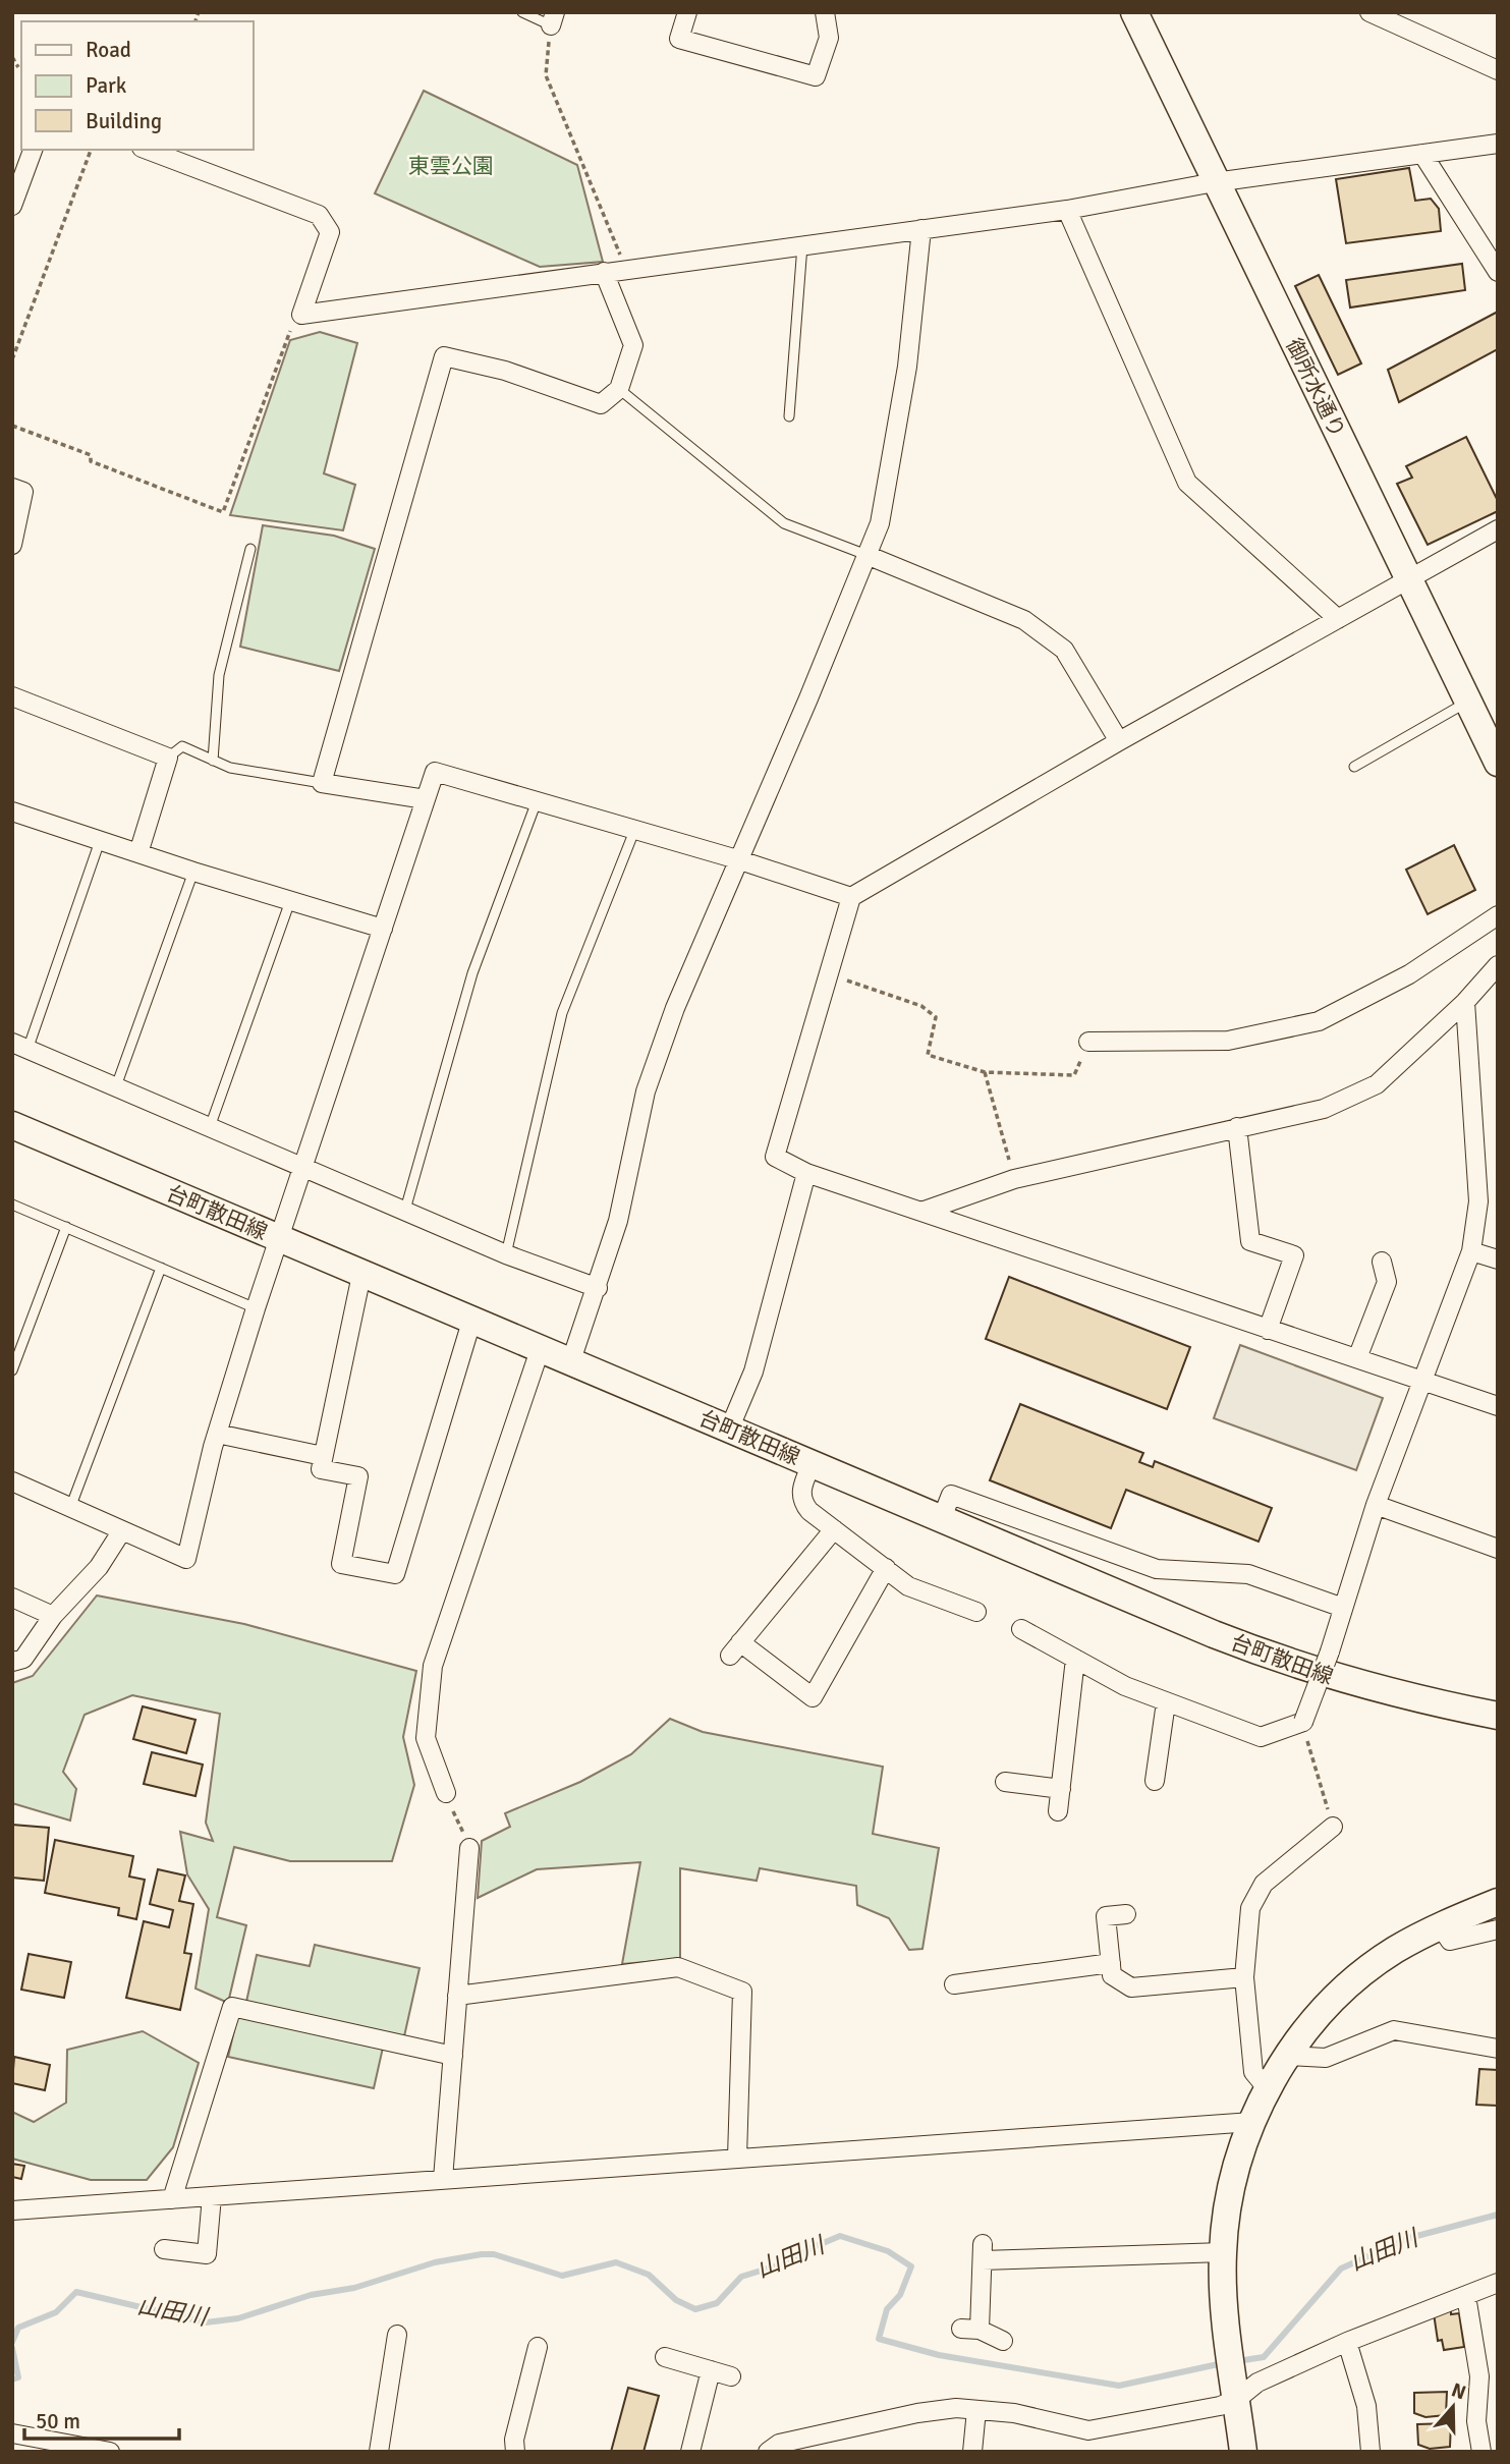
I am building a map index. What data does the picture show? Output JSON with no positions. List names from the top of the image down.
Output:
{
  "streets": {
    "street": ["御所水通り", "台町散田線"]
  },
  "water": ["山田川"],
  "parks": ["東雲公園"],
  "legend": ["Road", "Park", "Building"],
  "scale_bar": "50 m",
  "north": "top"
}
